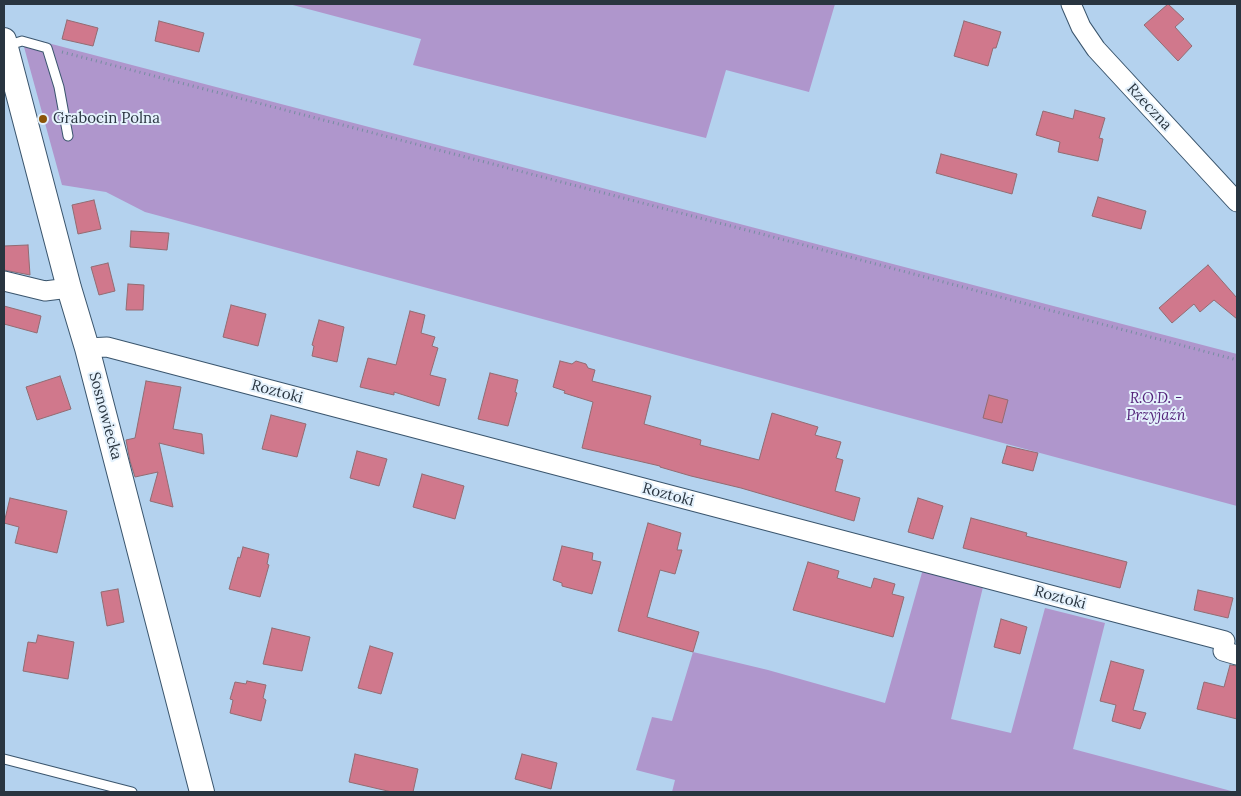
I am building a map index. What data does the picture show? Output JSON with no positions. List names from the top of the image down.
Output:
{
  "streets": {
    "street": ["Rzeczna", "Roztoki", "Sosnowiecka"]
  },
  "crossings": [
    ["Roztoki", "Sosnowiecka"]
  ],
  "parks": ["R.O.D. - Przyjaźń"],
  "places": ["Grabocin Polna"]
}
